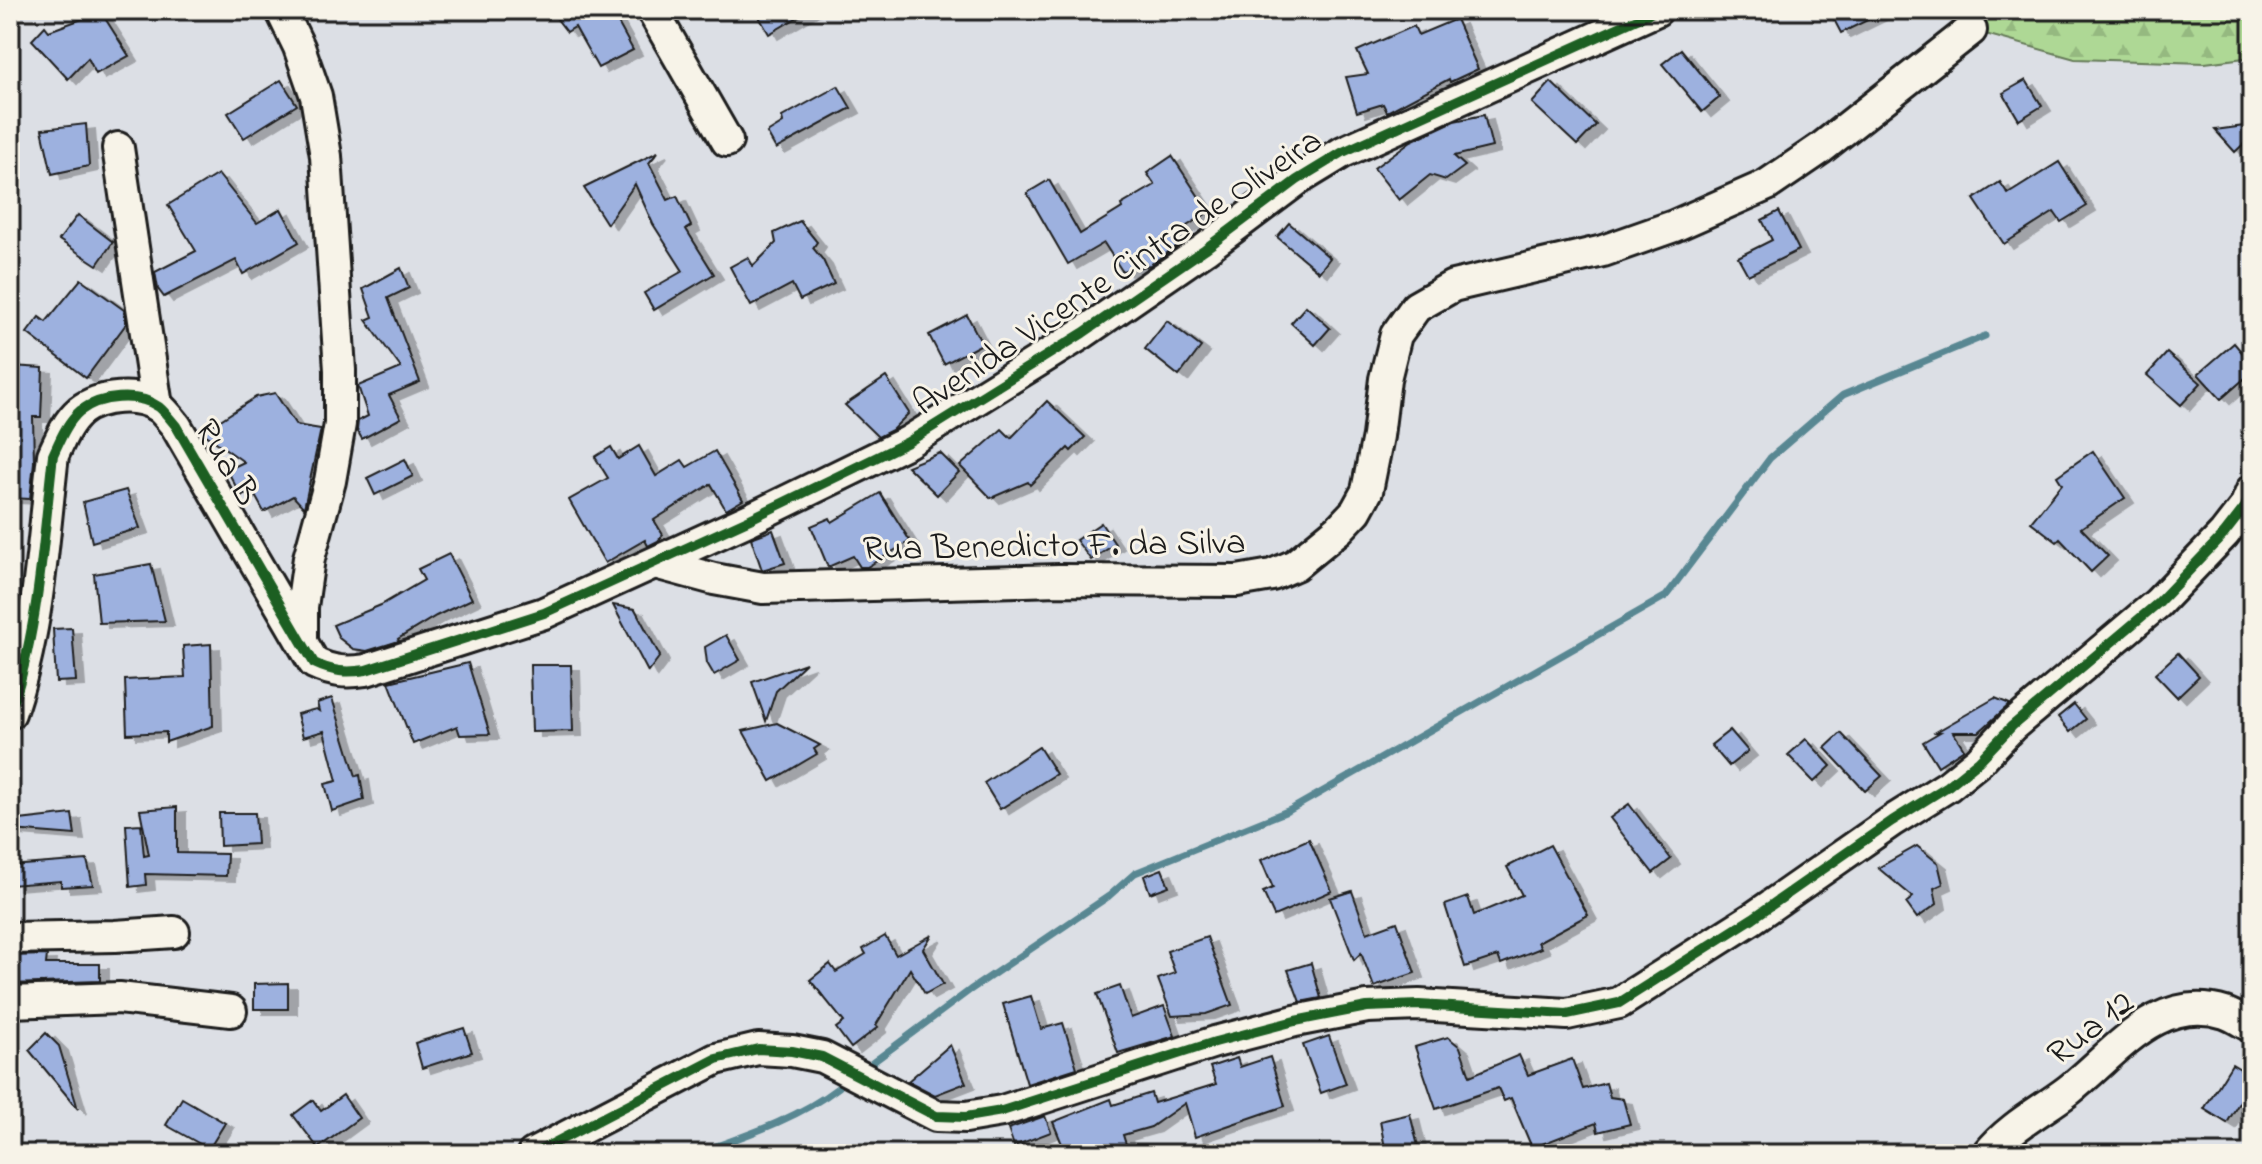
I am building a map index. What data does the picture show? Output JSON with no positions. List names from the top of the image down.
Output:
{
  "streets": {
    "street": [
      "Avenida Vicente Cintra de Oliveira",
      "Rua B",
      "Rua Benedicto F. da Silva",
      "Rua 12"
    ]
  },
  "crossings": [
    ["Avenida Vicente Cintra de Oliveira", "Rua B"],
    ["Avenida Vicente Cintra de Oliveira", "Rua Benedicto F. da Silva"]
  ]
}
